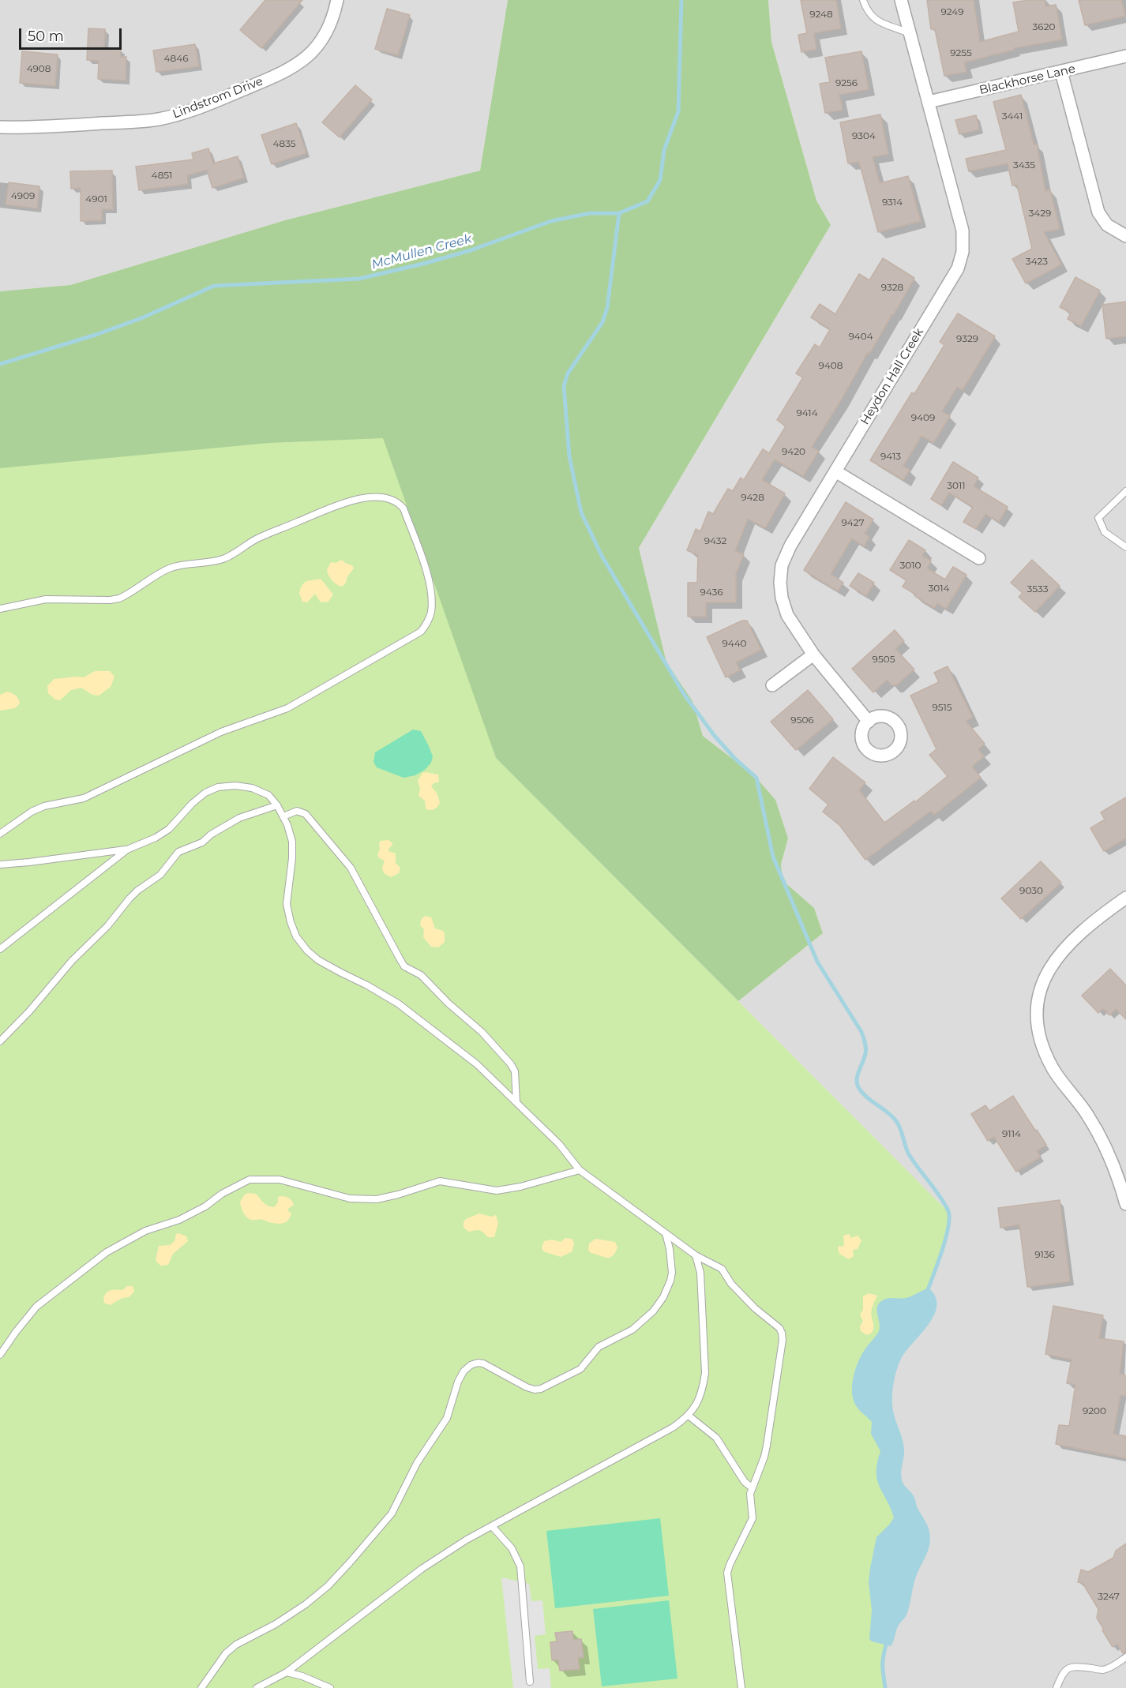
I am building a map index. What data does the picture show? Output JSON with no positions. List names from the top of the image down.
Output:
{
  "streets": {
    "street": ["Blackhorse Lane", "Lindstrom Drive", "Heydon Hall Creek"]
  },
  "crossings": [
    ["Blackhorse Lane", "Heydon Hall Creek"]
  ],
  "water": ["McMullen Creek"],
  "house_numbers": [
    "9249",
    "9248",
    "3620",
    "9255",
    "4846",
    "4908",
    "9256",
    "3441",
    "9304",
    "4835",
    "3435",
    "4851",
    "4909",
    "4901",
    "9314",
    "3429",
    "3423",
    "9328",
    "9404",
    "9329",
    "9408",
    "9414",
    "9409",
    "9420",
    "9413",
    "3011",
    "9428",
    "9427",
    "9432",
    "3010",
    "3014",
    "3533",
    "9436",
    "9440",
    "9505",
    "9515",
    "9506",
    "9030",
    "9114",
    "9136",
    "9200",
    "3247"
  ],
  "scale_bar": "50 m"
}
